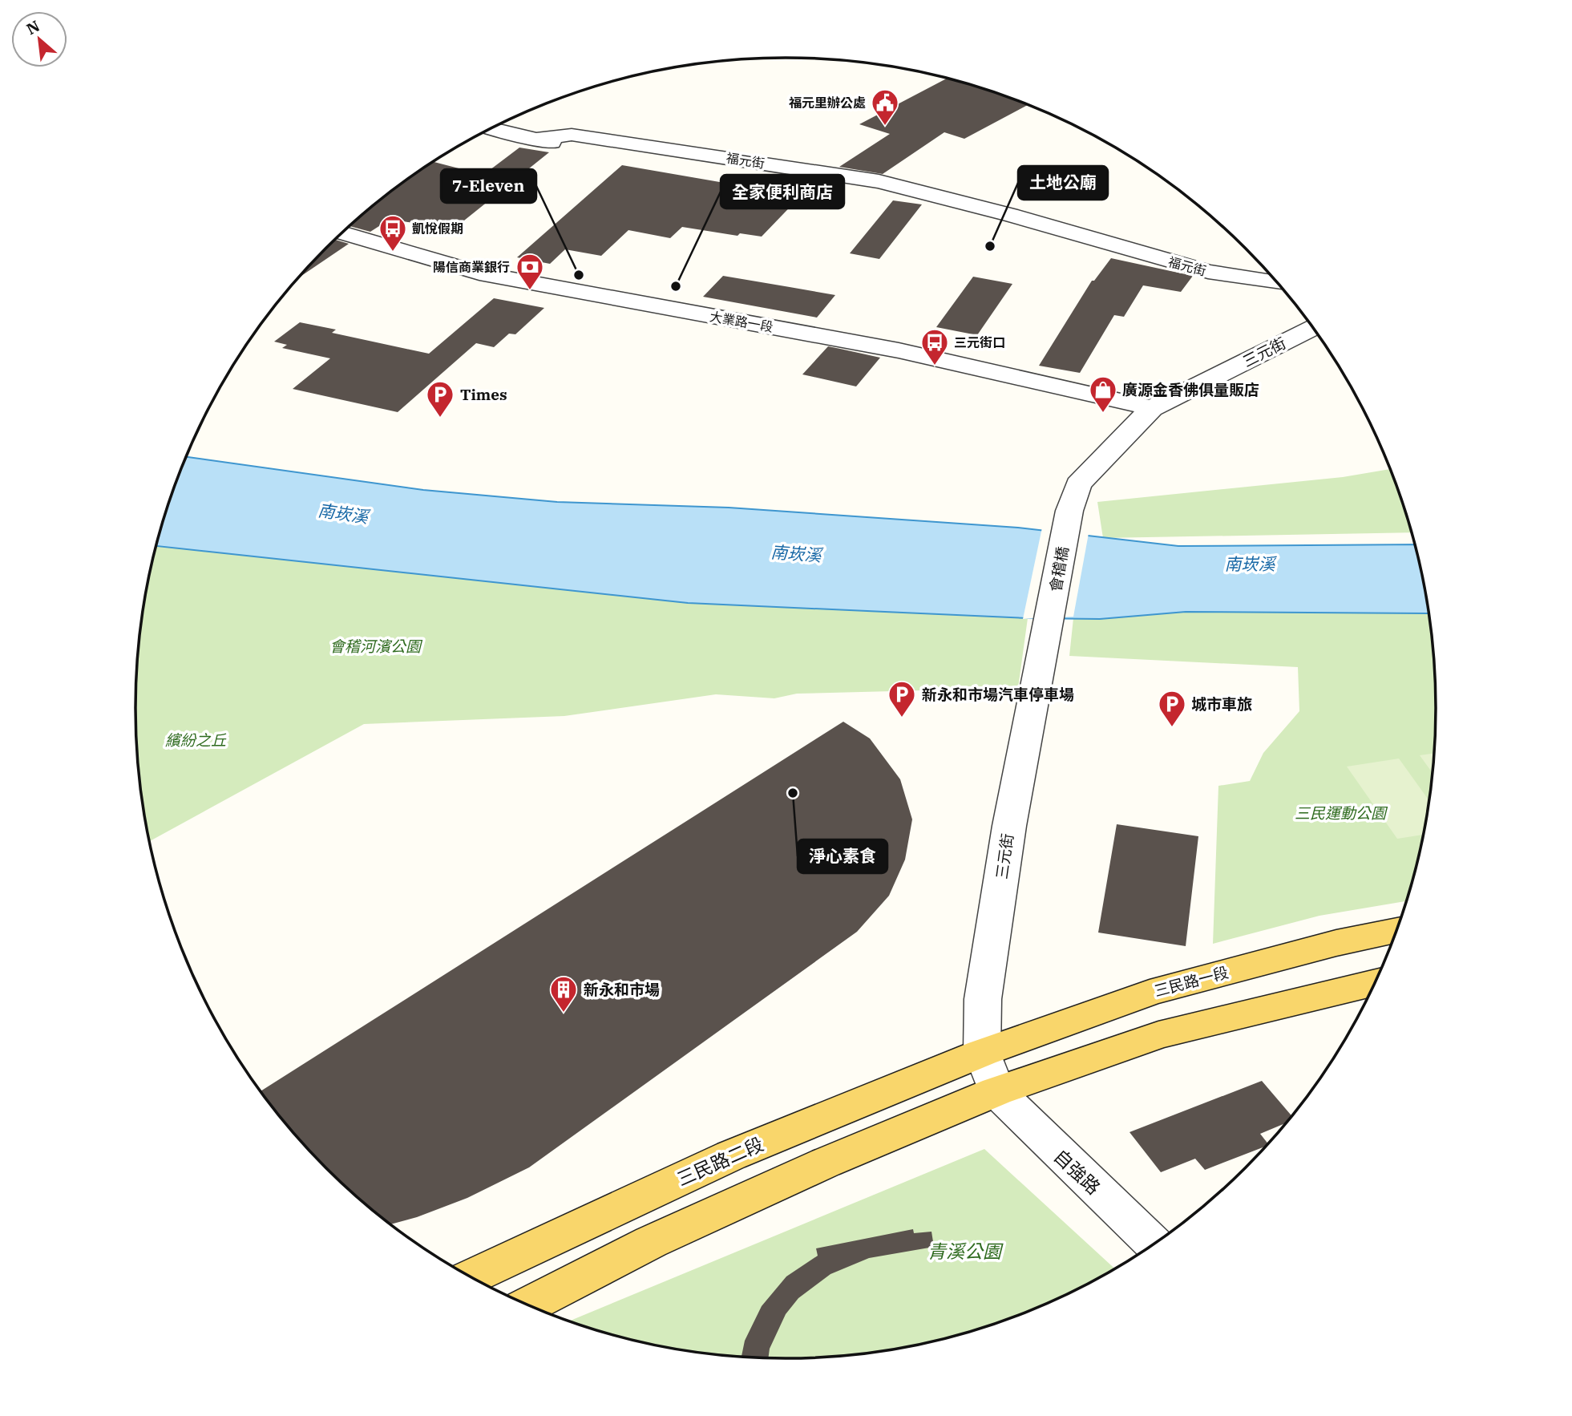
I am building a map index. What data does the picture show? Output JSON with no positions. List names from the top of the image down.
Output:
{
  "streets": {
    "main road": ["三民路一段", "三民路二段"],
    "street": [
      "福元街",
      "大業路一段",
      "三元街",
      "會稽橋",
      "自強路"
    ]
  },
  "crossings": [
    ["大業路一段", "三元街"],
    ["三元街", "會稽橋"],
    ["三元街", "三民路一段"],
    ["三元街", "三民路二段"],
    ["三元街", "自強路"],
    ["三民路一段", "三民路二段"]
  ],
  "water": ["南崁溪"],
  "parks": [
    "會稽河濱公園",
    "繽紛之丘",
    "三民運動公園",
    "青溪公園"
  ],
  "places": {
    "public building": ["福元里辦公處"],
    "other": [
      "土地公廟",
      "7-Eleven",
      "全家便利商店",
      "淨心素食"
    ],
    "bus stop": ["凱悅假期", "三元街口"],
    "bank": ["陽信商業銀行"],
    "shop": ["廣源金香佛俱量販店"],
    "parking": ["Times", "新永和市場汽車停車場", "城市車旅"],
    "building": ["新永和市場"]
  },
  "north": "top left"
}
